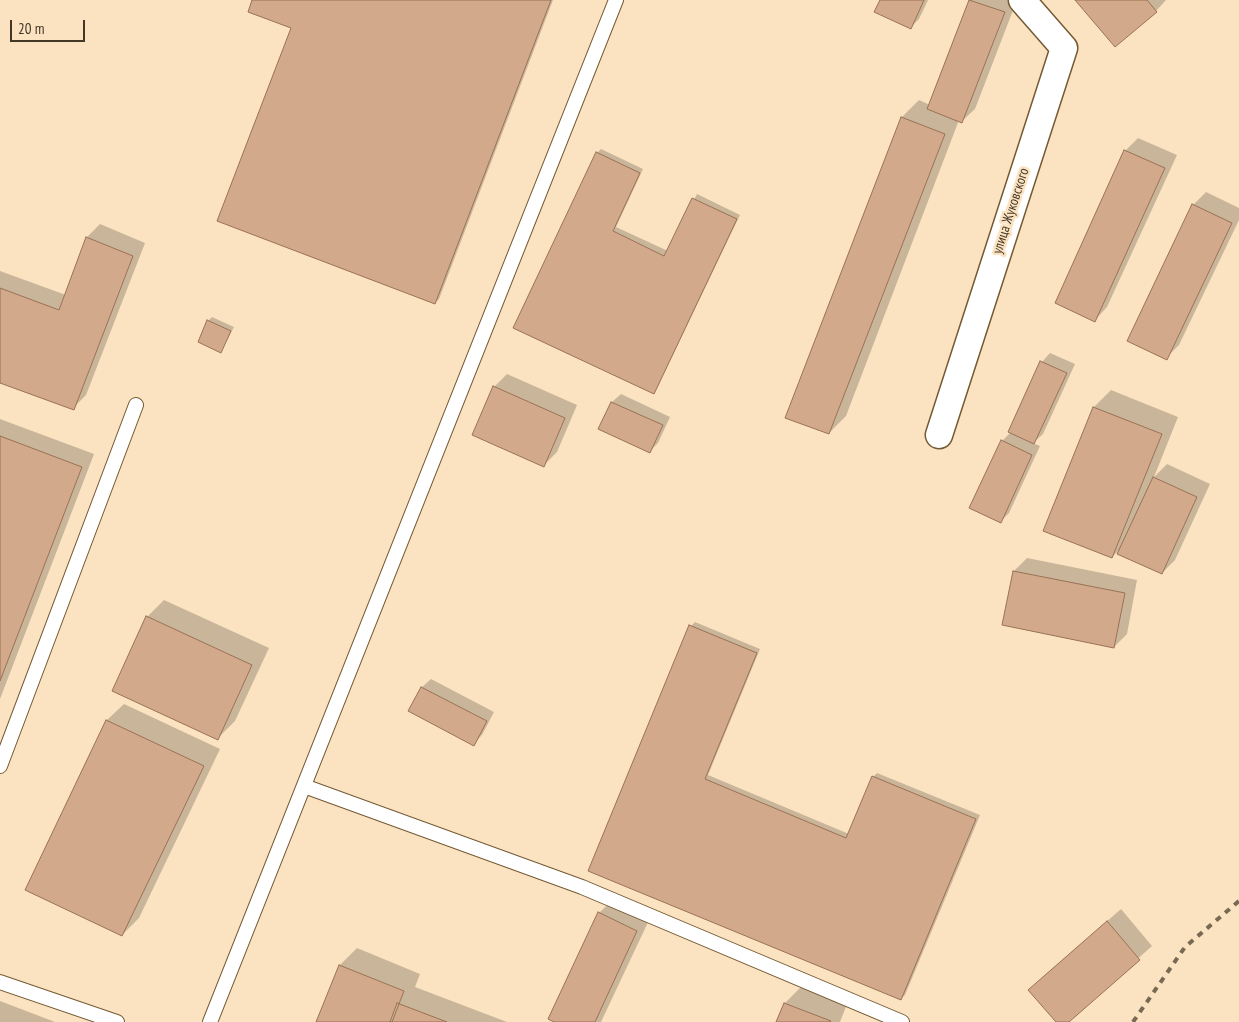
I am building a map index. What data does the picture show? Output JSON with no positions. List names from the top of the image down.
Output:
{
  "streets": {
    "street": ["улица Жуковского"]
  },
  "scale_bar": "20 m"
}
